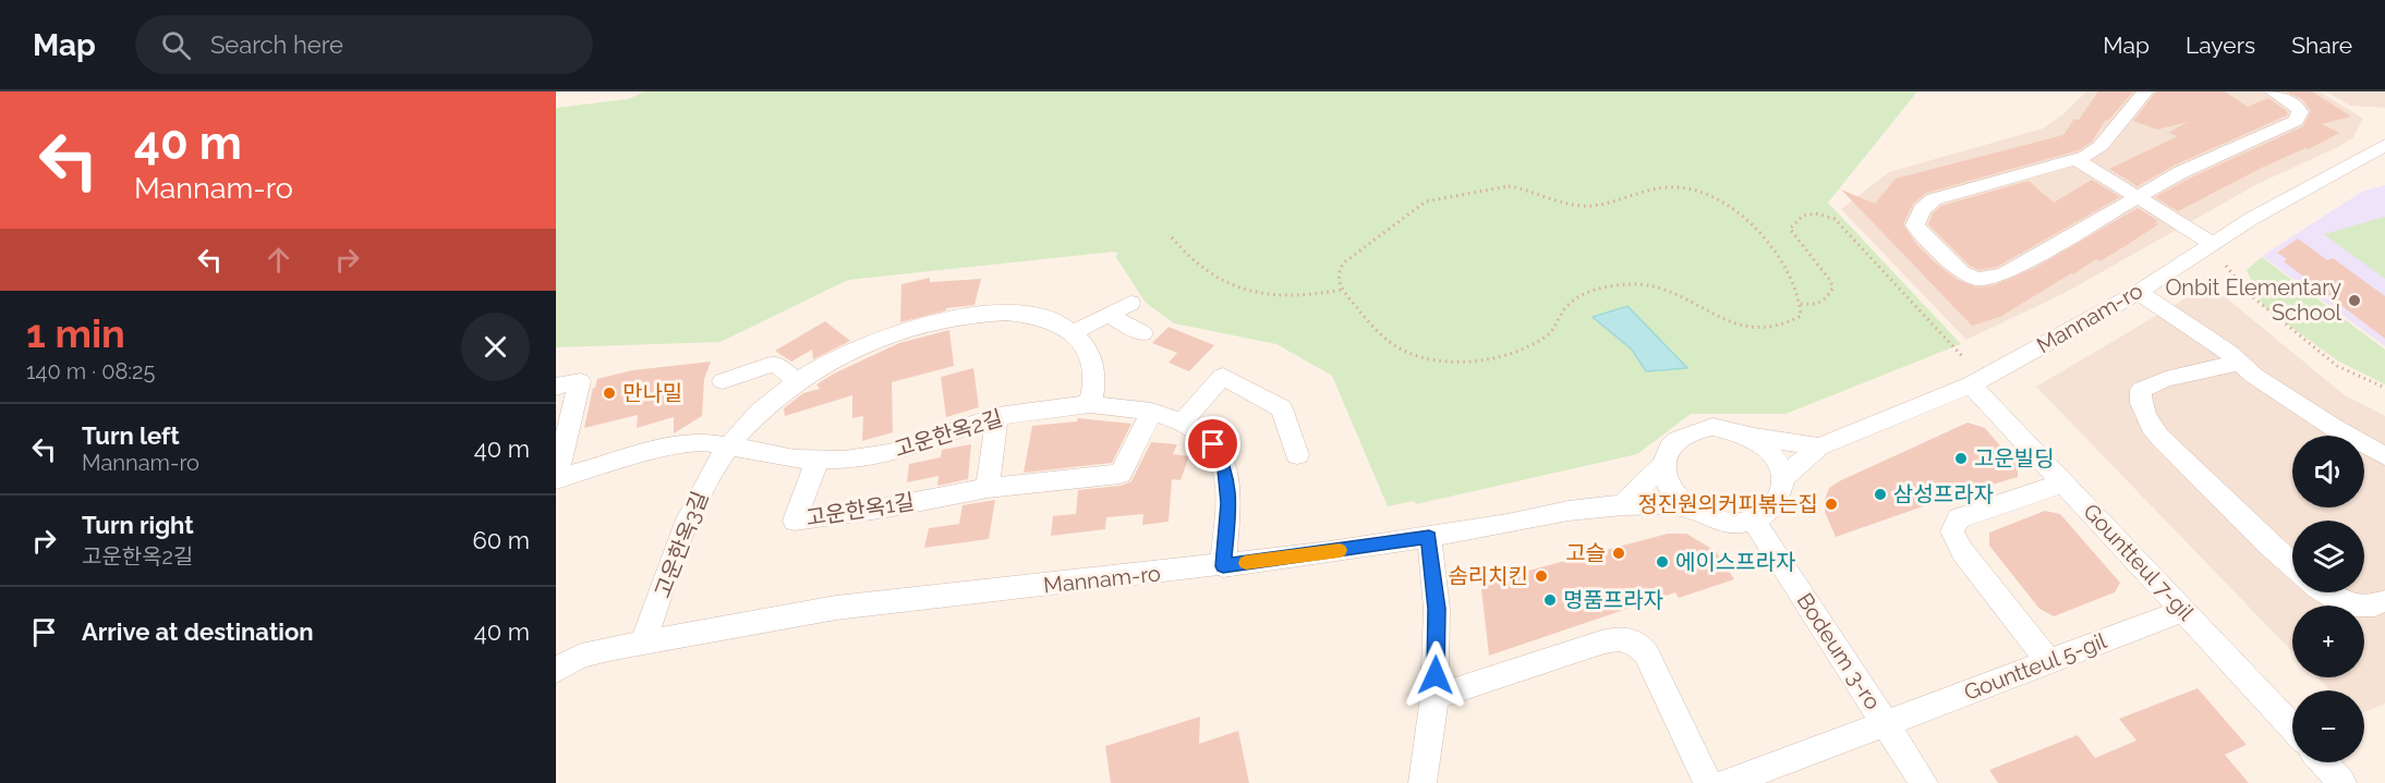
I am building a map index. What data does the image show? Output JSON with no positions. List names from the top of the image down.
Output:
{
  "streets": {
    "street": [
      "Mannam-ro",
      "고운한옥2길",
      "고운한옥1길",
      "고운한옥3길",
      "Gountteul 7-gil",
      "Bodeum 3-ro",
      "Gountteul 5-gil"
    ]
  },
  "crossings": [
    ["Mannam-ro", "고운한옥2길"],
    ["Mannam-ro", "고운한옥3길"],
    ["Mannam-ro", "Gountteul 7-gil"],
    ["Mannam-ro", "Bodeum 3-ro"],
    ["고운한옥2길", "고운한옥1길"],
    ["고운한옥2길", "고운한옥3길"],
    ["Gountteul 7-gil", "Gountteul 5-gil"],
    ["Bodeum 3-ro", "Gountteul 5-gil"]
  ],
  "places": [
    "Onbit Elementary School",
    "만나밀",
    "고운빌딩",
    "삼성프라자",
    "정진원의커피볶는집",
    "고슬",
    "에이스프라자",
    "솜리치킨",
    "명품프라자"
  ],
  "page": {
    "header": "Map",
    "search": "Search here",
    "nav": ["Map", "Layers", "Share"],
    "turn": ["40 m", "Mannam-ro"],
    "heading": ["1 min", "140 m · 08:25"],
    "list": [
      {
        "name": "Turn left",
        "note": "Mannam-ro",
        "value": "40 m"
      },
      {
        "name": "Turn right",
        "note": "고운한옥2길",
        "value": "60 m"
      },
      {
        "name": "Arrive at destination",
        "value": "40 m"
      }
    ],
    "map_buttons": ["+", "−"]
  }
}
